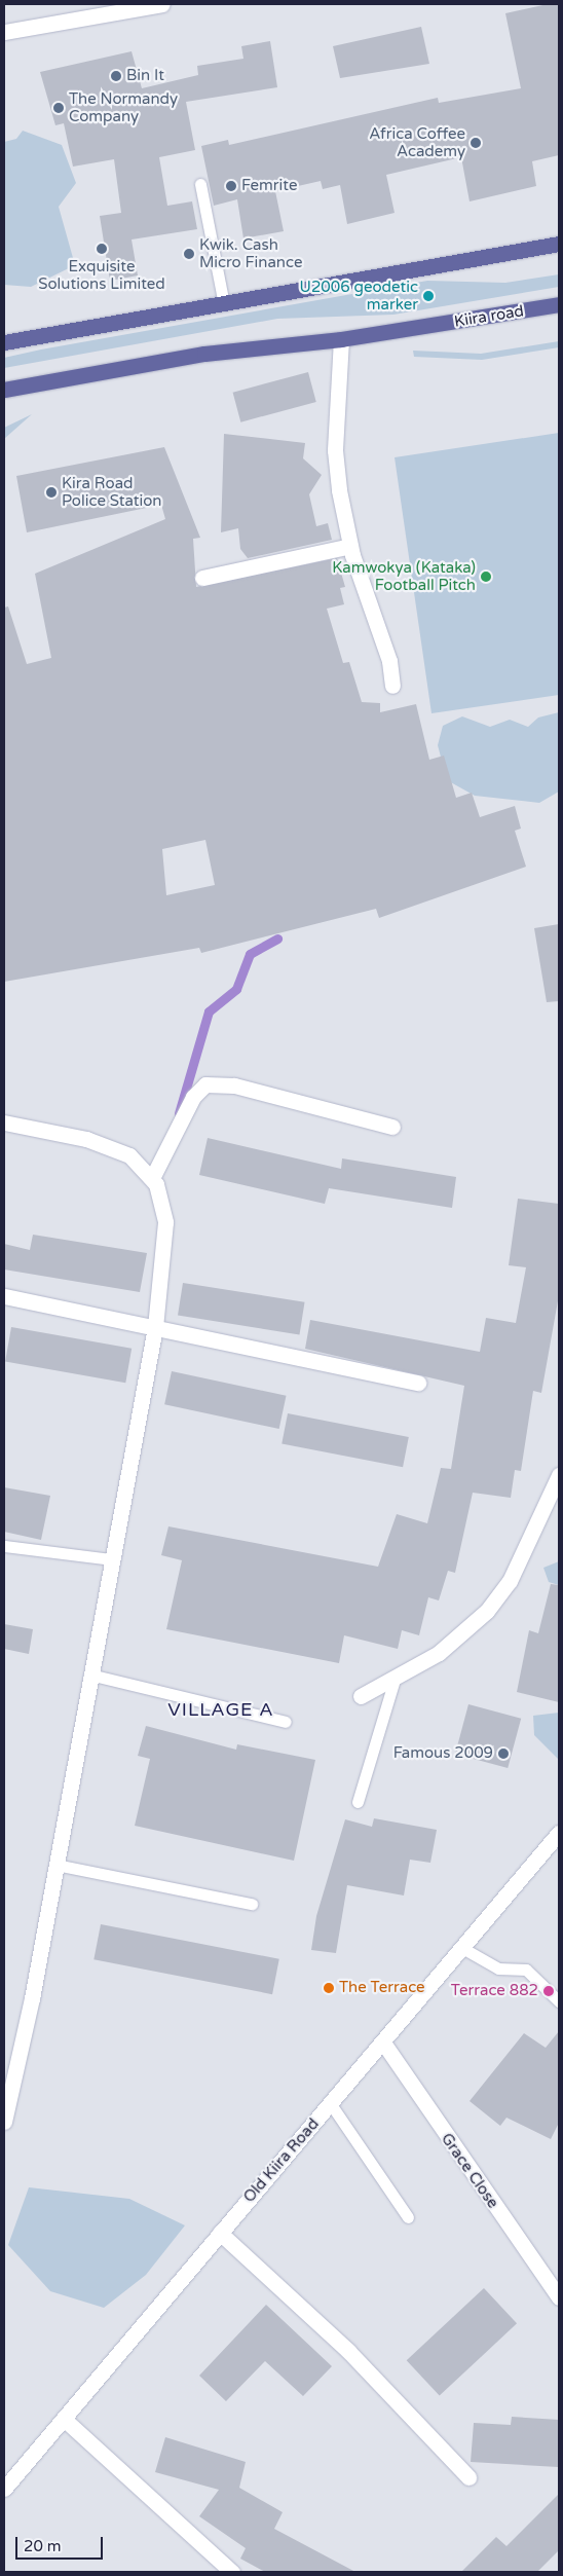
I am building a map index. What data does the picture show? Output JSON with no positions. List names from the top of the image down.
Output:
{
  "streets": {
    "main road": ["Kiira road"],
    "street": ["Old Kiira Road", "Grace Close"]
  },
  "crossings": [
    ["Old Kiira Road", "Grace Close"]
  ],
  "districts": ["VILLAGE A"],
  "places": [
    "Bin It",
    "The Normandy Company",
    "Africa Coffee Academy",
    "Femrite",
    "Exquisite Solutions Limited",
    "Kwik. Cash Micro Finance",
    "U2006 geodetic marker",
    "Kira Road Police Station",
    "Kamwokya (Kataka) Football Pitch",
    "Famous 2009",
    "The Terrace",
    "Terrace 882"
  ],
  "scale_bar": "20 m"
}
